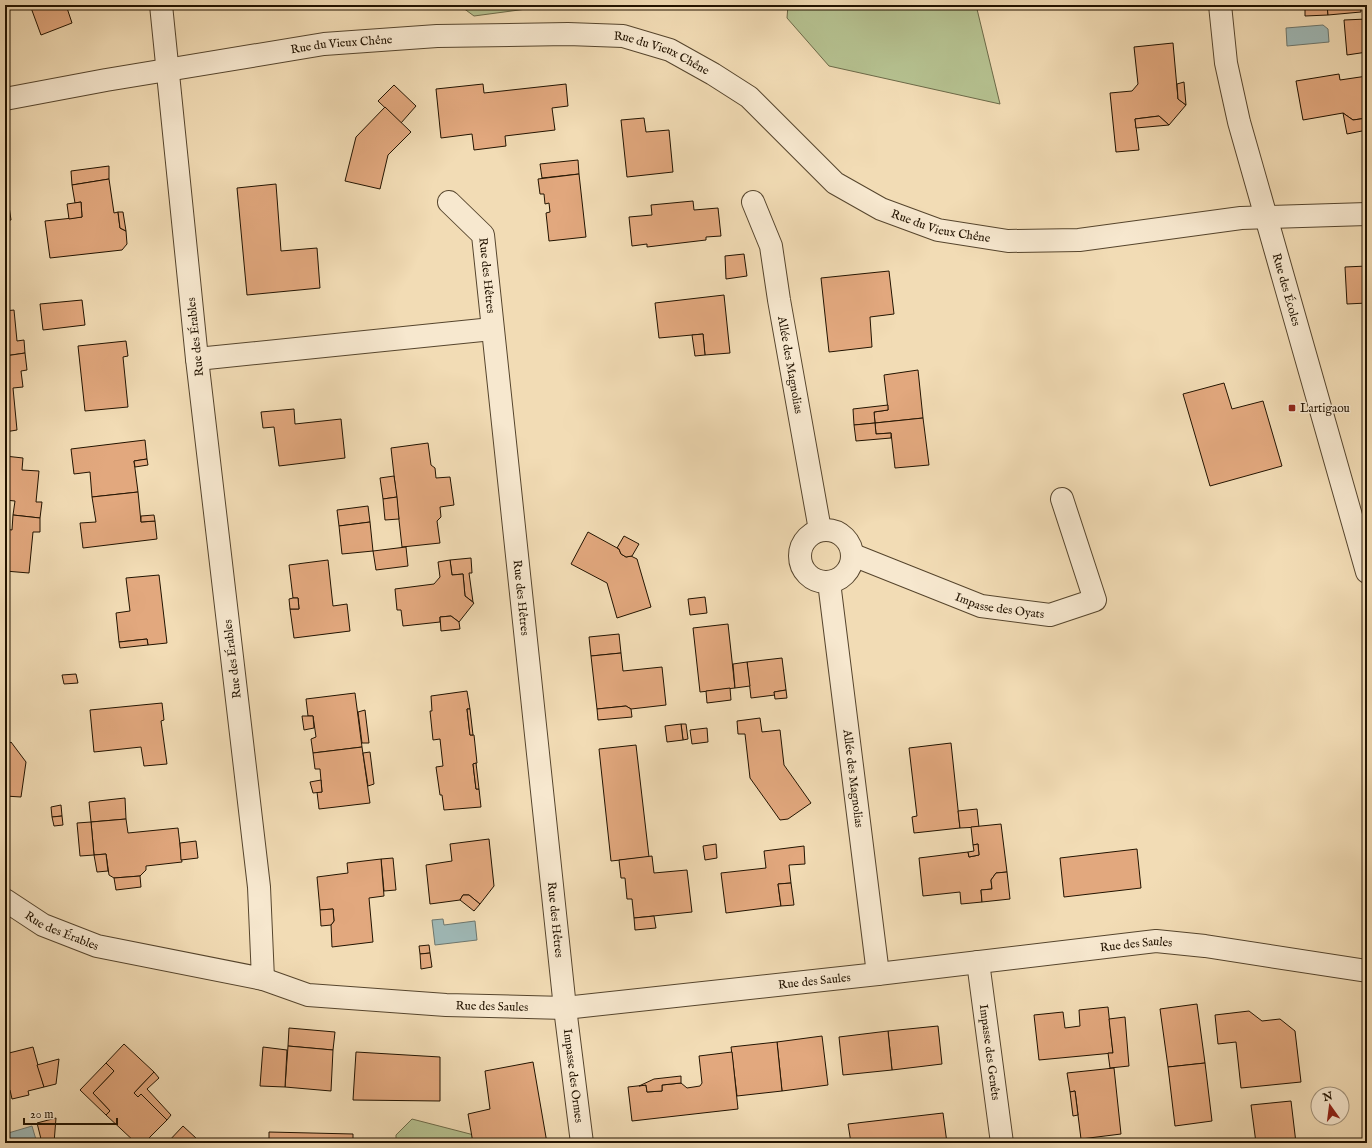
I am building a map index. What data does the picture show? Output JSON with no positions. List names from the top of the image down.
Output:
{
  "streets": {
    "street": [
      "Rue du Vieux Chêne",
      "Rue des Hêtres",
      "Rue des Écoles",
      "Rue des Érables",
      "Allée des Magnolias",
      "Impasse des Oyats",
      "Rue des Saules",
      "Impasse des Genêts",
      "Impasse des Ormes"
    ]
  },
  "crossings": [
    ["Rue du Vieux Chêne", "Rue des Écoles"],
    ["Rue du Vieux Chêne", "Rue des Érables"],
    ["Rue des Hêtres", "Rue des Saules"],
    ["Rue des Hêtres", "Impasse des Ormes"],
    ["Rue des Érables", "Rue des Saules"],
    ["Allée des Magnolias", "Impasse des Oyats"],
    ["Allée des Magnolias", "Rue des Saules"],
    ["Rue des Saules", "Impasse des Genêts"],
    ["Rue des Saules", "Impasse des Ormes"]
  ],
  "places": {
    "transit": ["Lartigaou"]
  },
  "scale_bar": "20 m",
  "north": "top"
}
